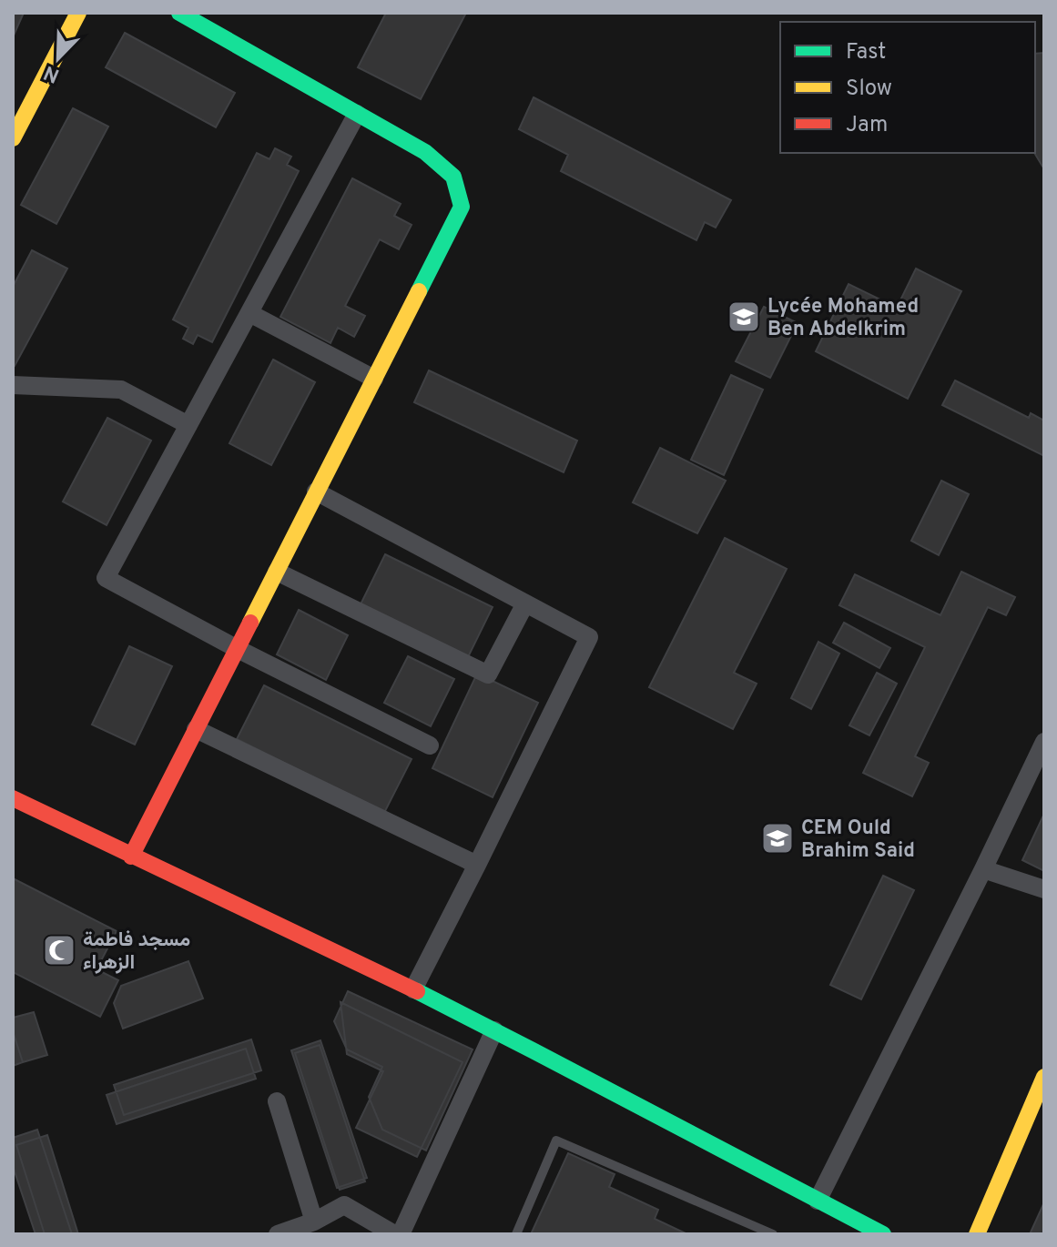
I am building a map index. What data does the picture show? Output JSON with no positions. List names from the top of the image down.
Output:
{
  "places": {
    "school or university": ["Lycée Mohamed Ben Abdelkrim", "CEM Ould Brahim Said"],
    "mosque": ["مسجد فاطمة الزهراء"]
  },
  "legend": ["Fast", "Slow", "Jam"],
  "north": "bottom left"
}
